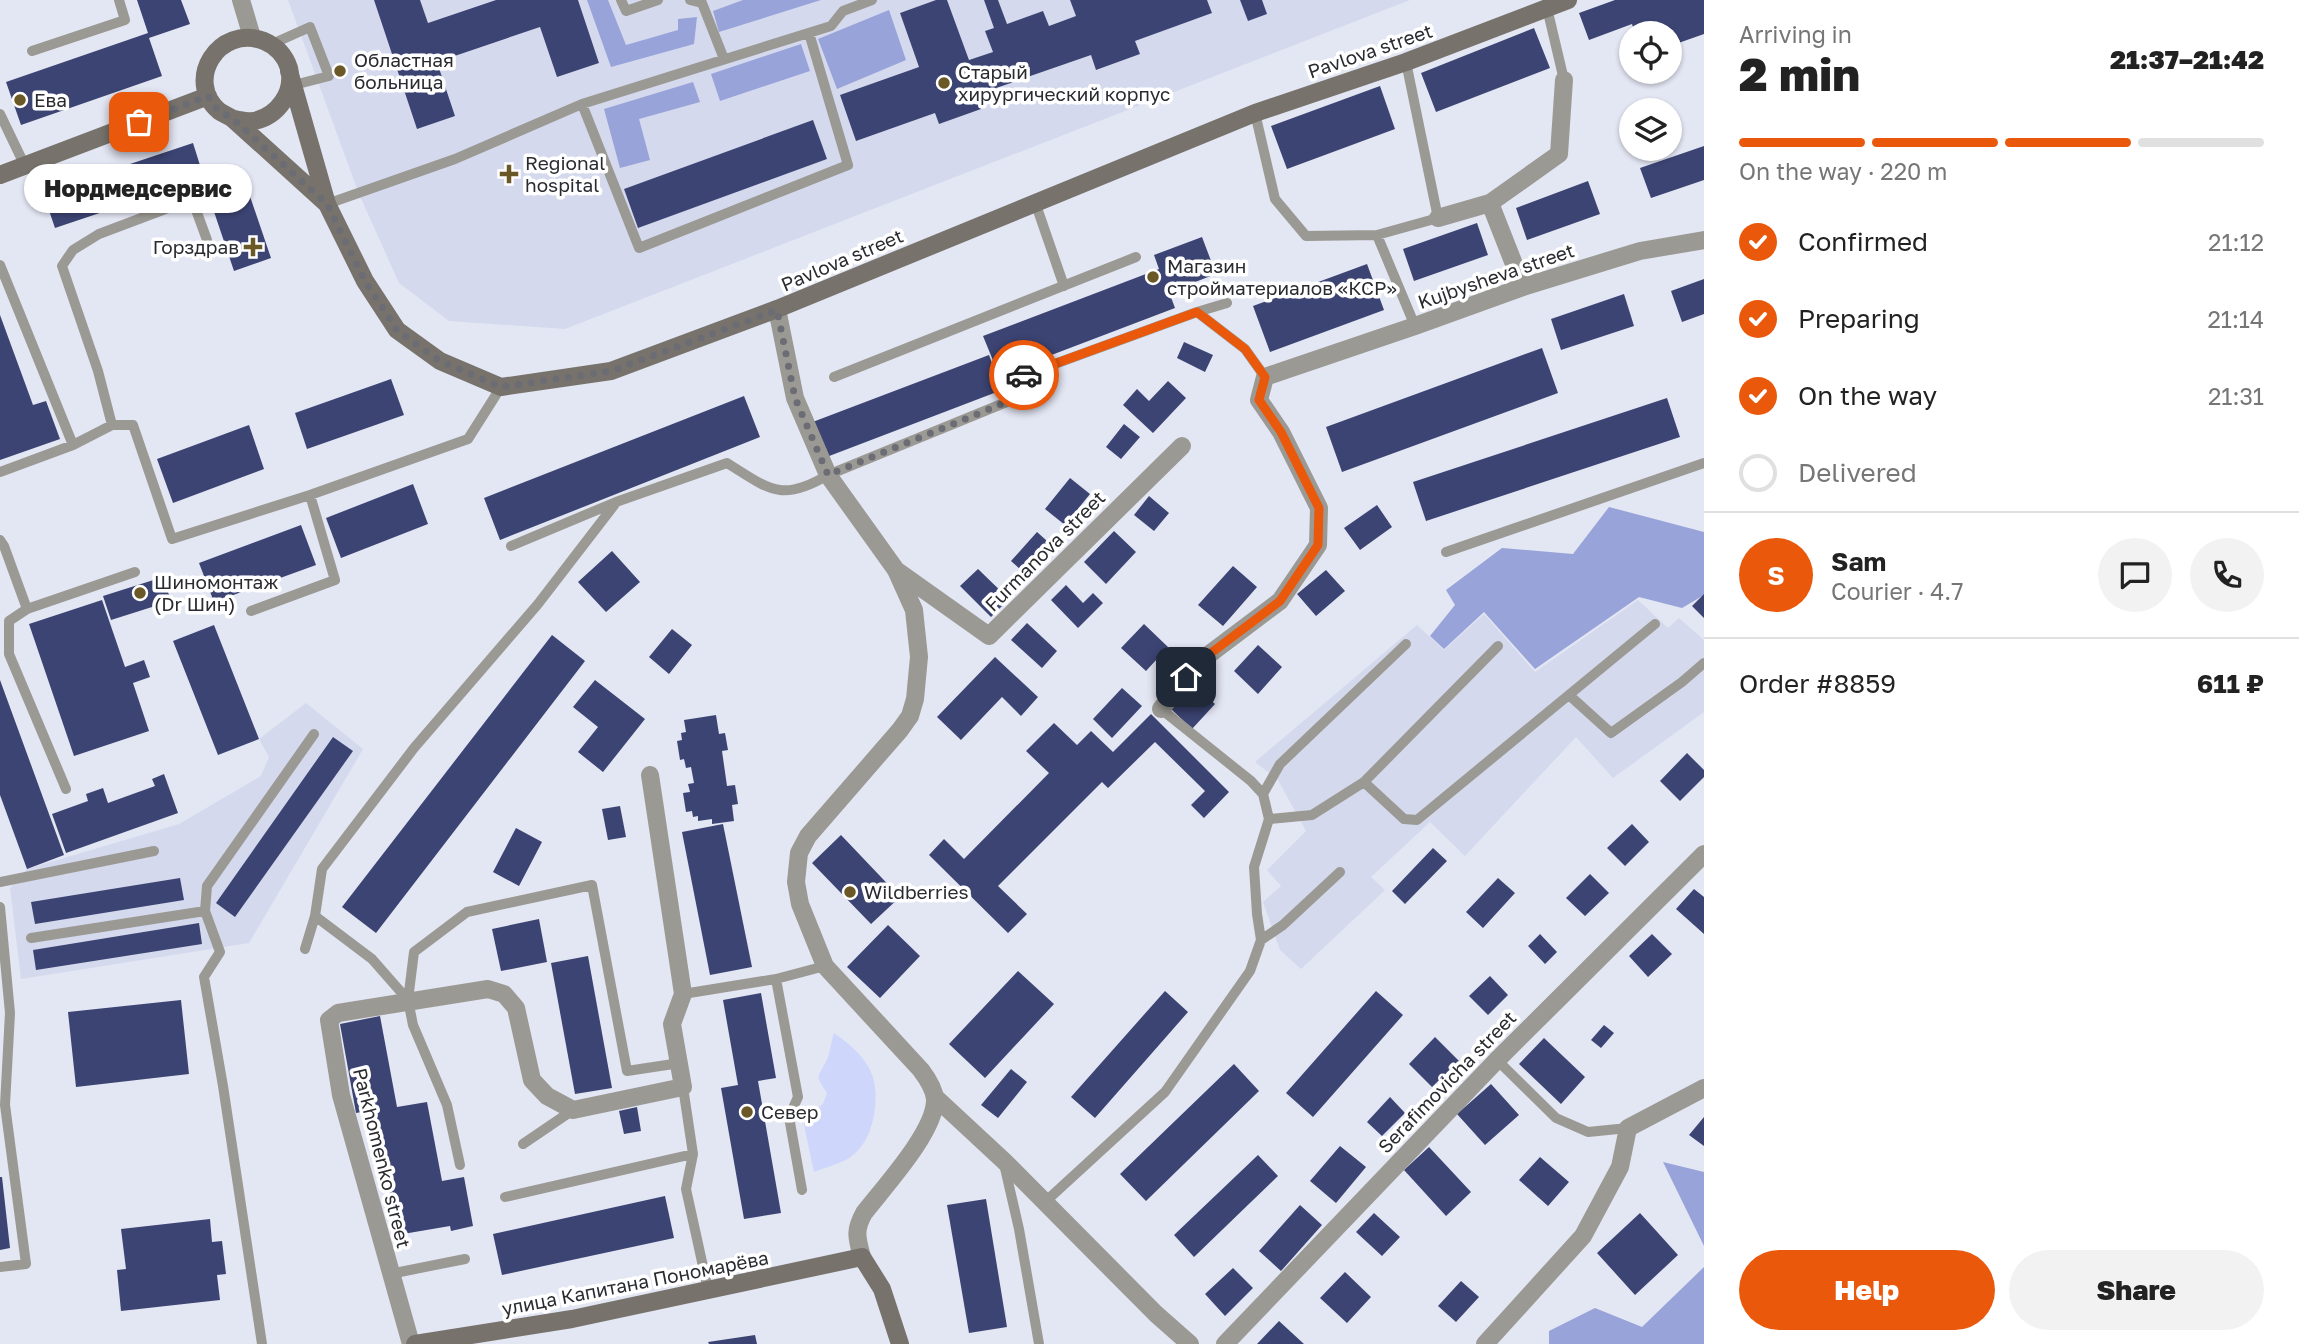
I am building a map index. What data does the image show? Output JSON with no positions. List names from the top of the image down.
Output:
{
  "streets": {
    "street": [
      "Pavlova street",
      "Kujbysheva street",
      "Furmanova street",
      "Serafimovicha street",
      "Parkhomenko street",
      "улица Капитана Пономарёва"
    ]
  },
  "crossings": [
    ["Parkhomenko street", "улица Капитана Пономарёва"]
  ],
  "places": {
    "other": [
      "Областная больница",
      "Старый хирургический корпус",
      "Ева",
      "Нордмедсервис",
      "Магазин стройматериалов «КСР»",
      "Шиномонтаж (Dr Шин)",
      "Wildberries",
      "Север"
    ],
    "health": ["Regional hospital", "Горздрав"]
  },
  "page": {
    "heading": ["2 min", "Arriving in", "21:37–21:42"],
    "panel": [
      "Sam",
      "Courier · 4.7",
      "Order #8859",
      "611 ₽"
    ],
    "bar": "On the way · 220 m",
    "bubble": "Нордмедсервис",
    "list": [
      ["Confirmed", "21:12"],
      ["Preparing", "21:14"],
      ["On the way", "21:31"],
      "Delivered"
    ],
    "round": "S",
    "buttons": ["Help", "Share"]
  }
}
